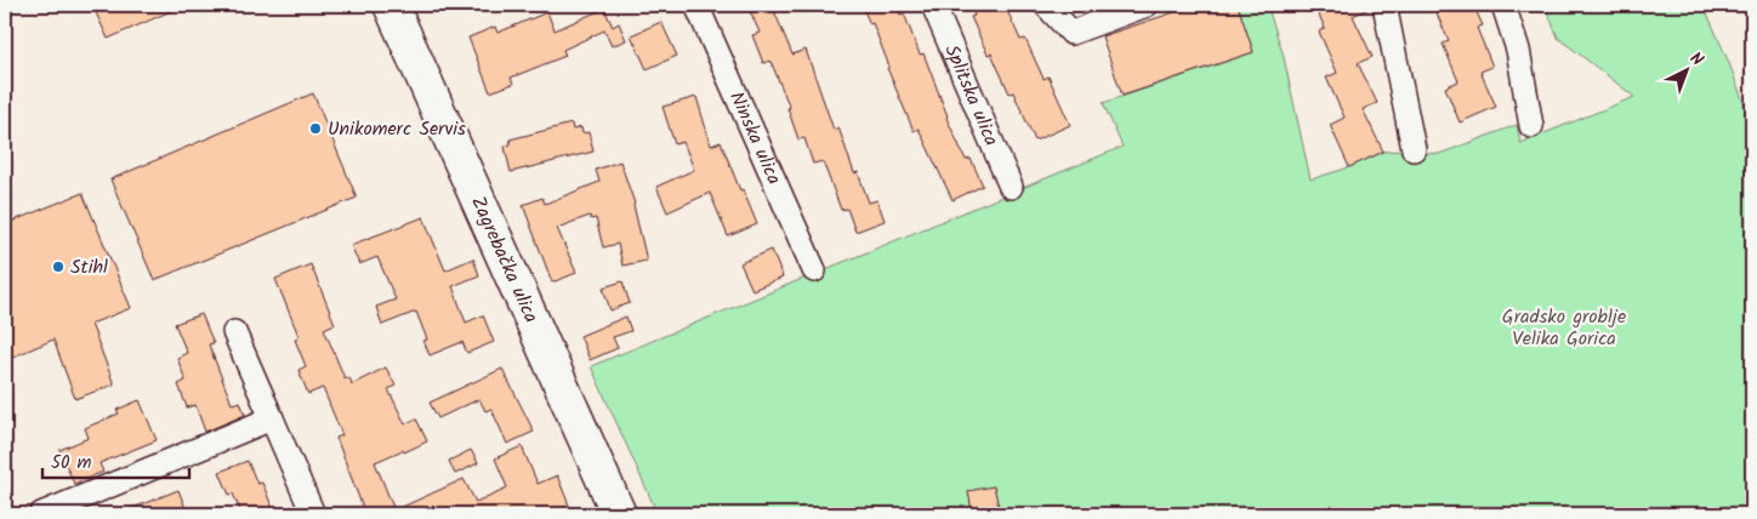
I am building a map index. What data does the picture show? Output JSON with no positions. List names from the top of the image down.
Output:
{
  "streets": {
    "main road": ["Zagrebačka ulica"],
    "street": ["Splitska ulica", "Ninska ulica"]
  },
  "parks": ["Gradsko groblje Velika Gorica"],
  "places": ["Unikomerc Servis", "Stihl"],
  "scale_bar": "50 m",
  "north": "top right"
}
